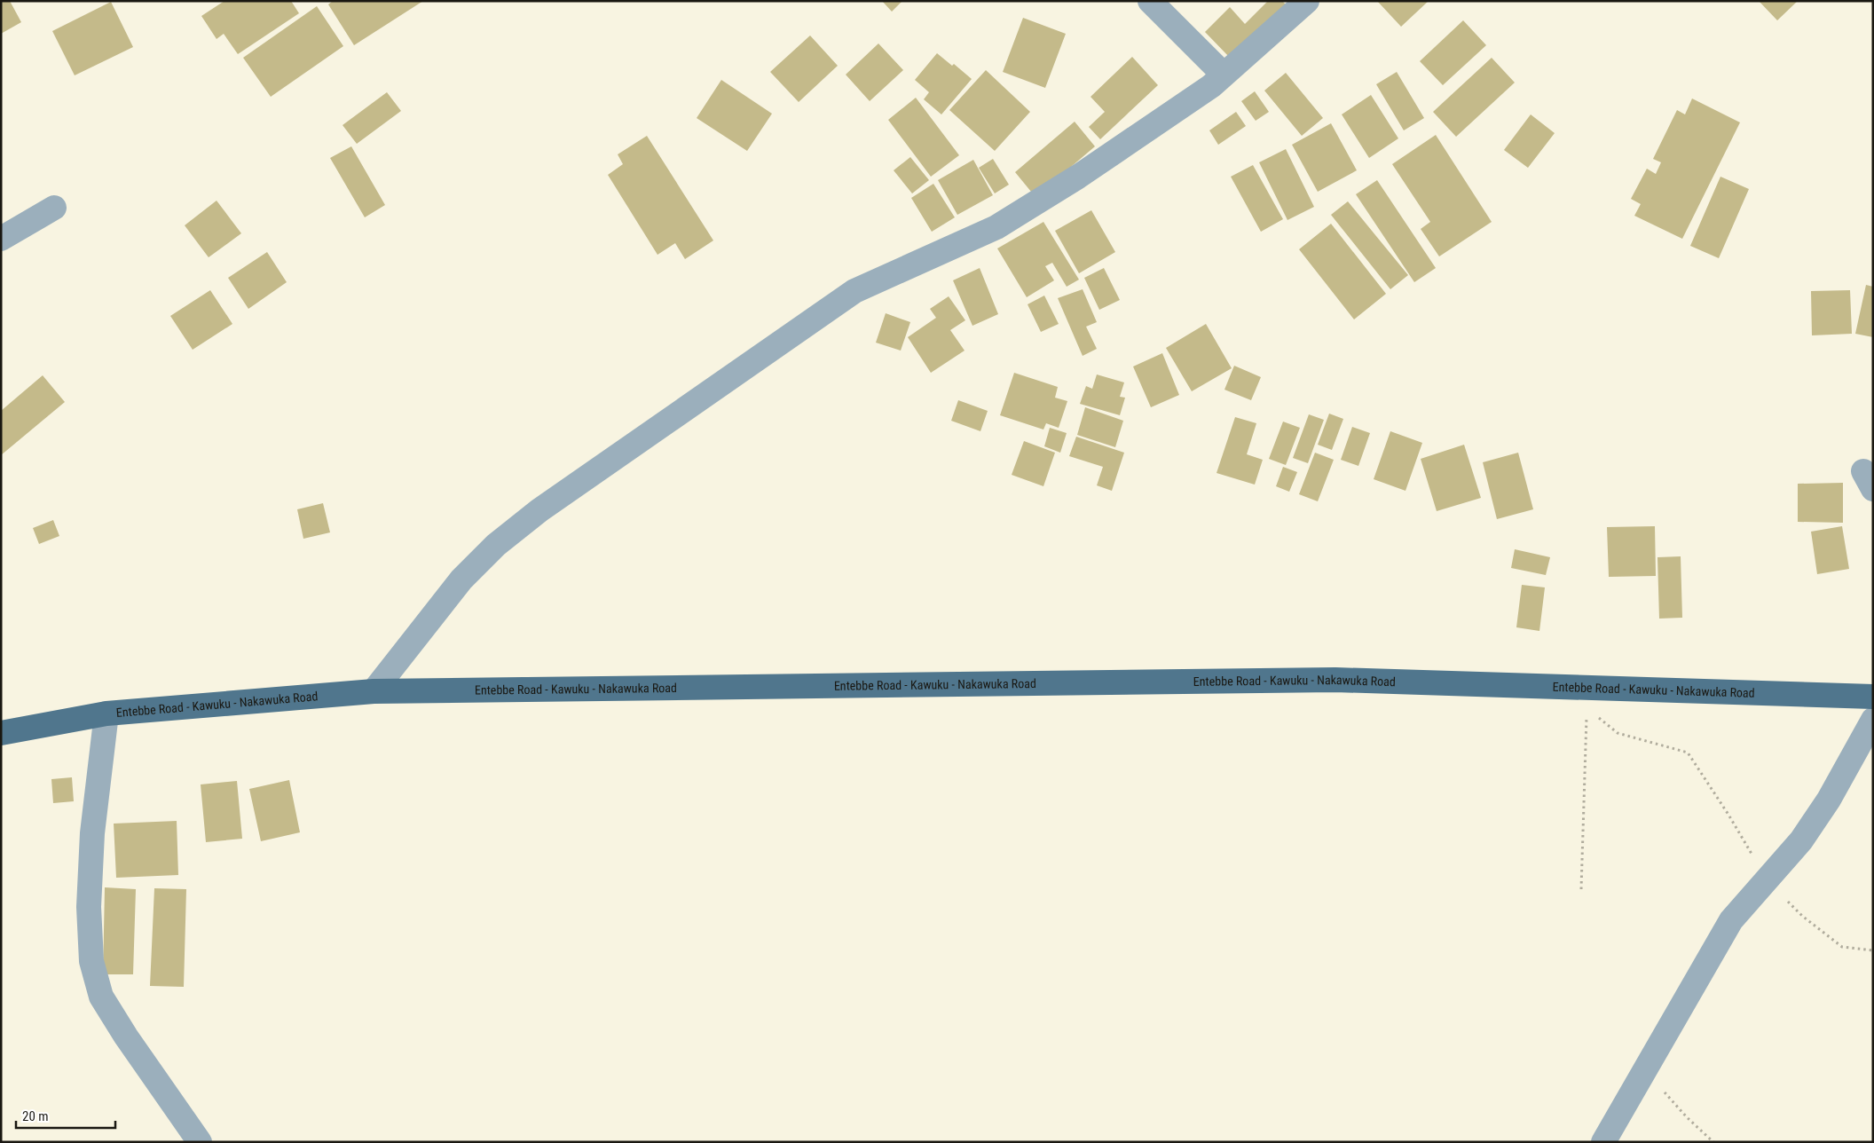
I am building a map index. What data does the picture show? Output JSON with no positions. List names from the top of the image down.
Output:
{
  "streets": {
    "main road": ["Entebbe Road - Kawuku - Nakawuka Road"]
  },
  "scale_bar": "20 m"
}
